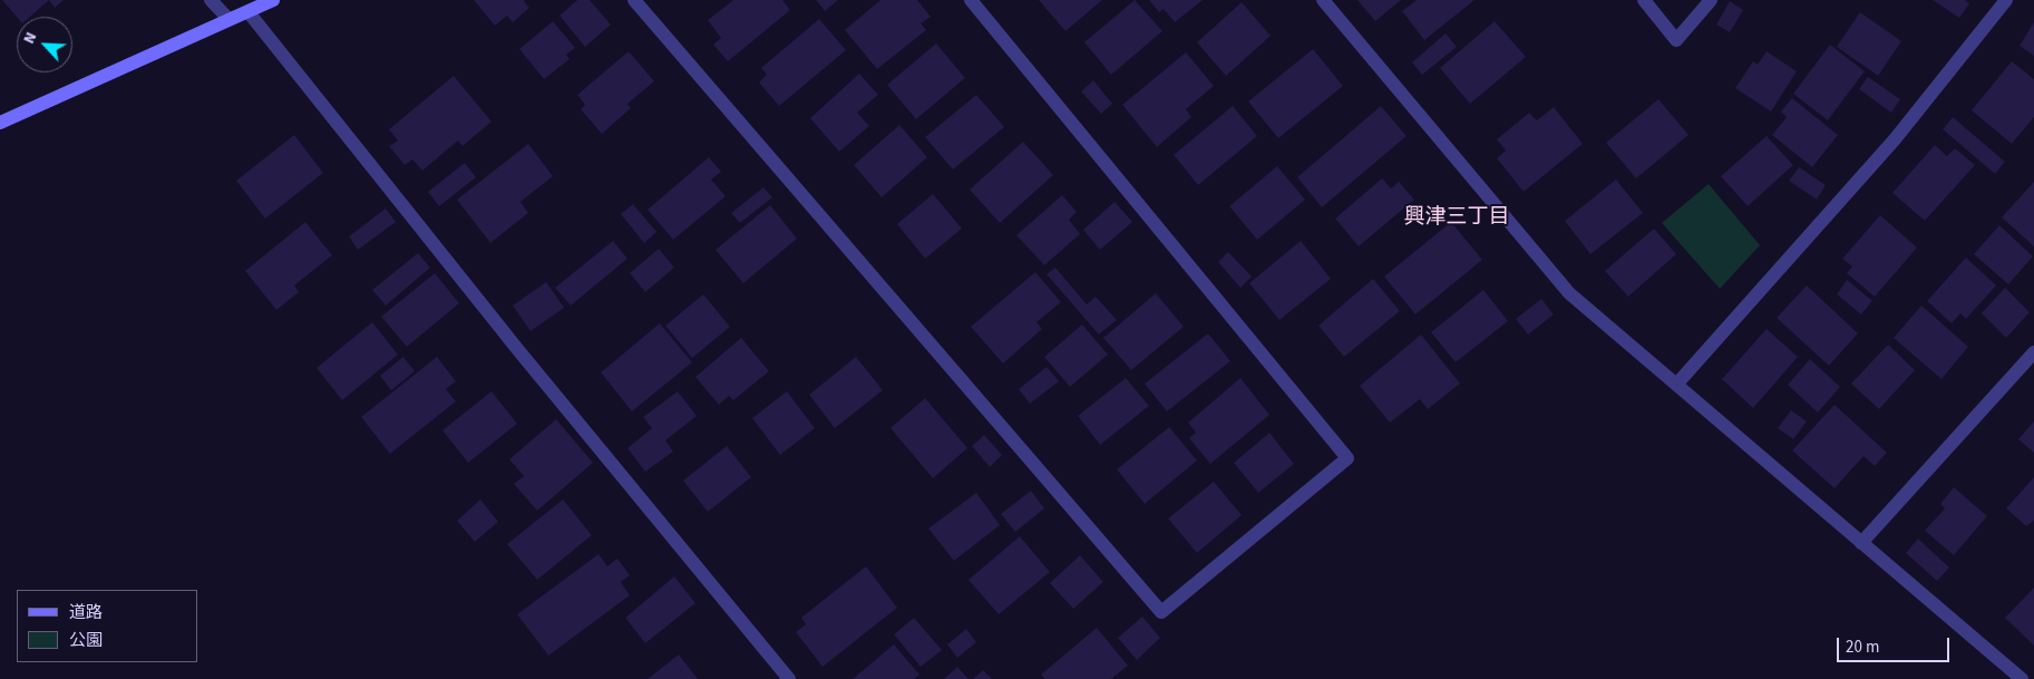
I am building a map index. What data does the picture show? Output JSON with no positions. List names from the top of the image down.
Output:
{
  "districts": ["興津三丁目"],
  "legend": ["道路", "公園"],
  "scale_bar": "20 m",
  "north": "top left"
}
